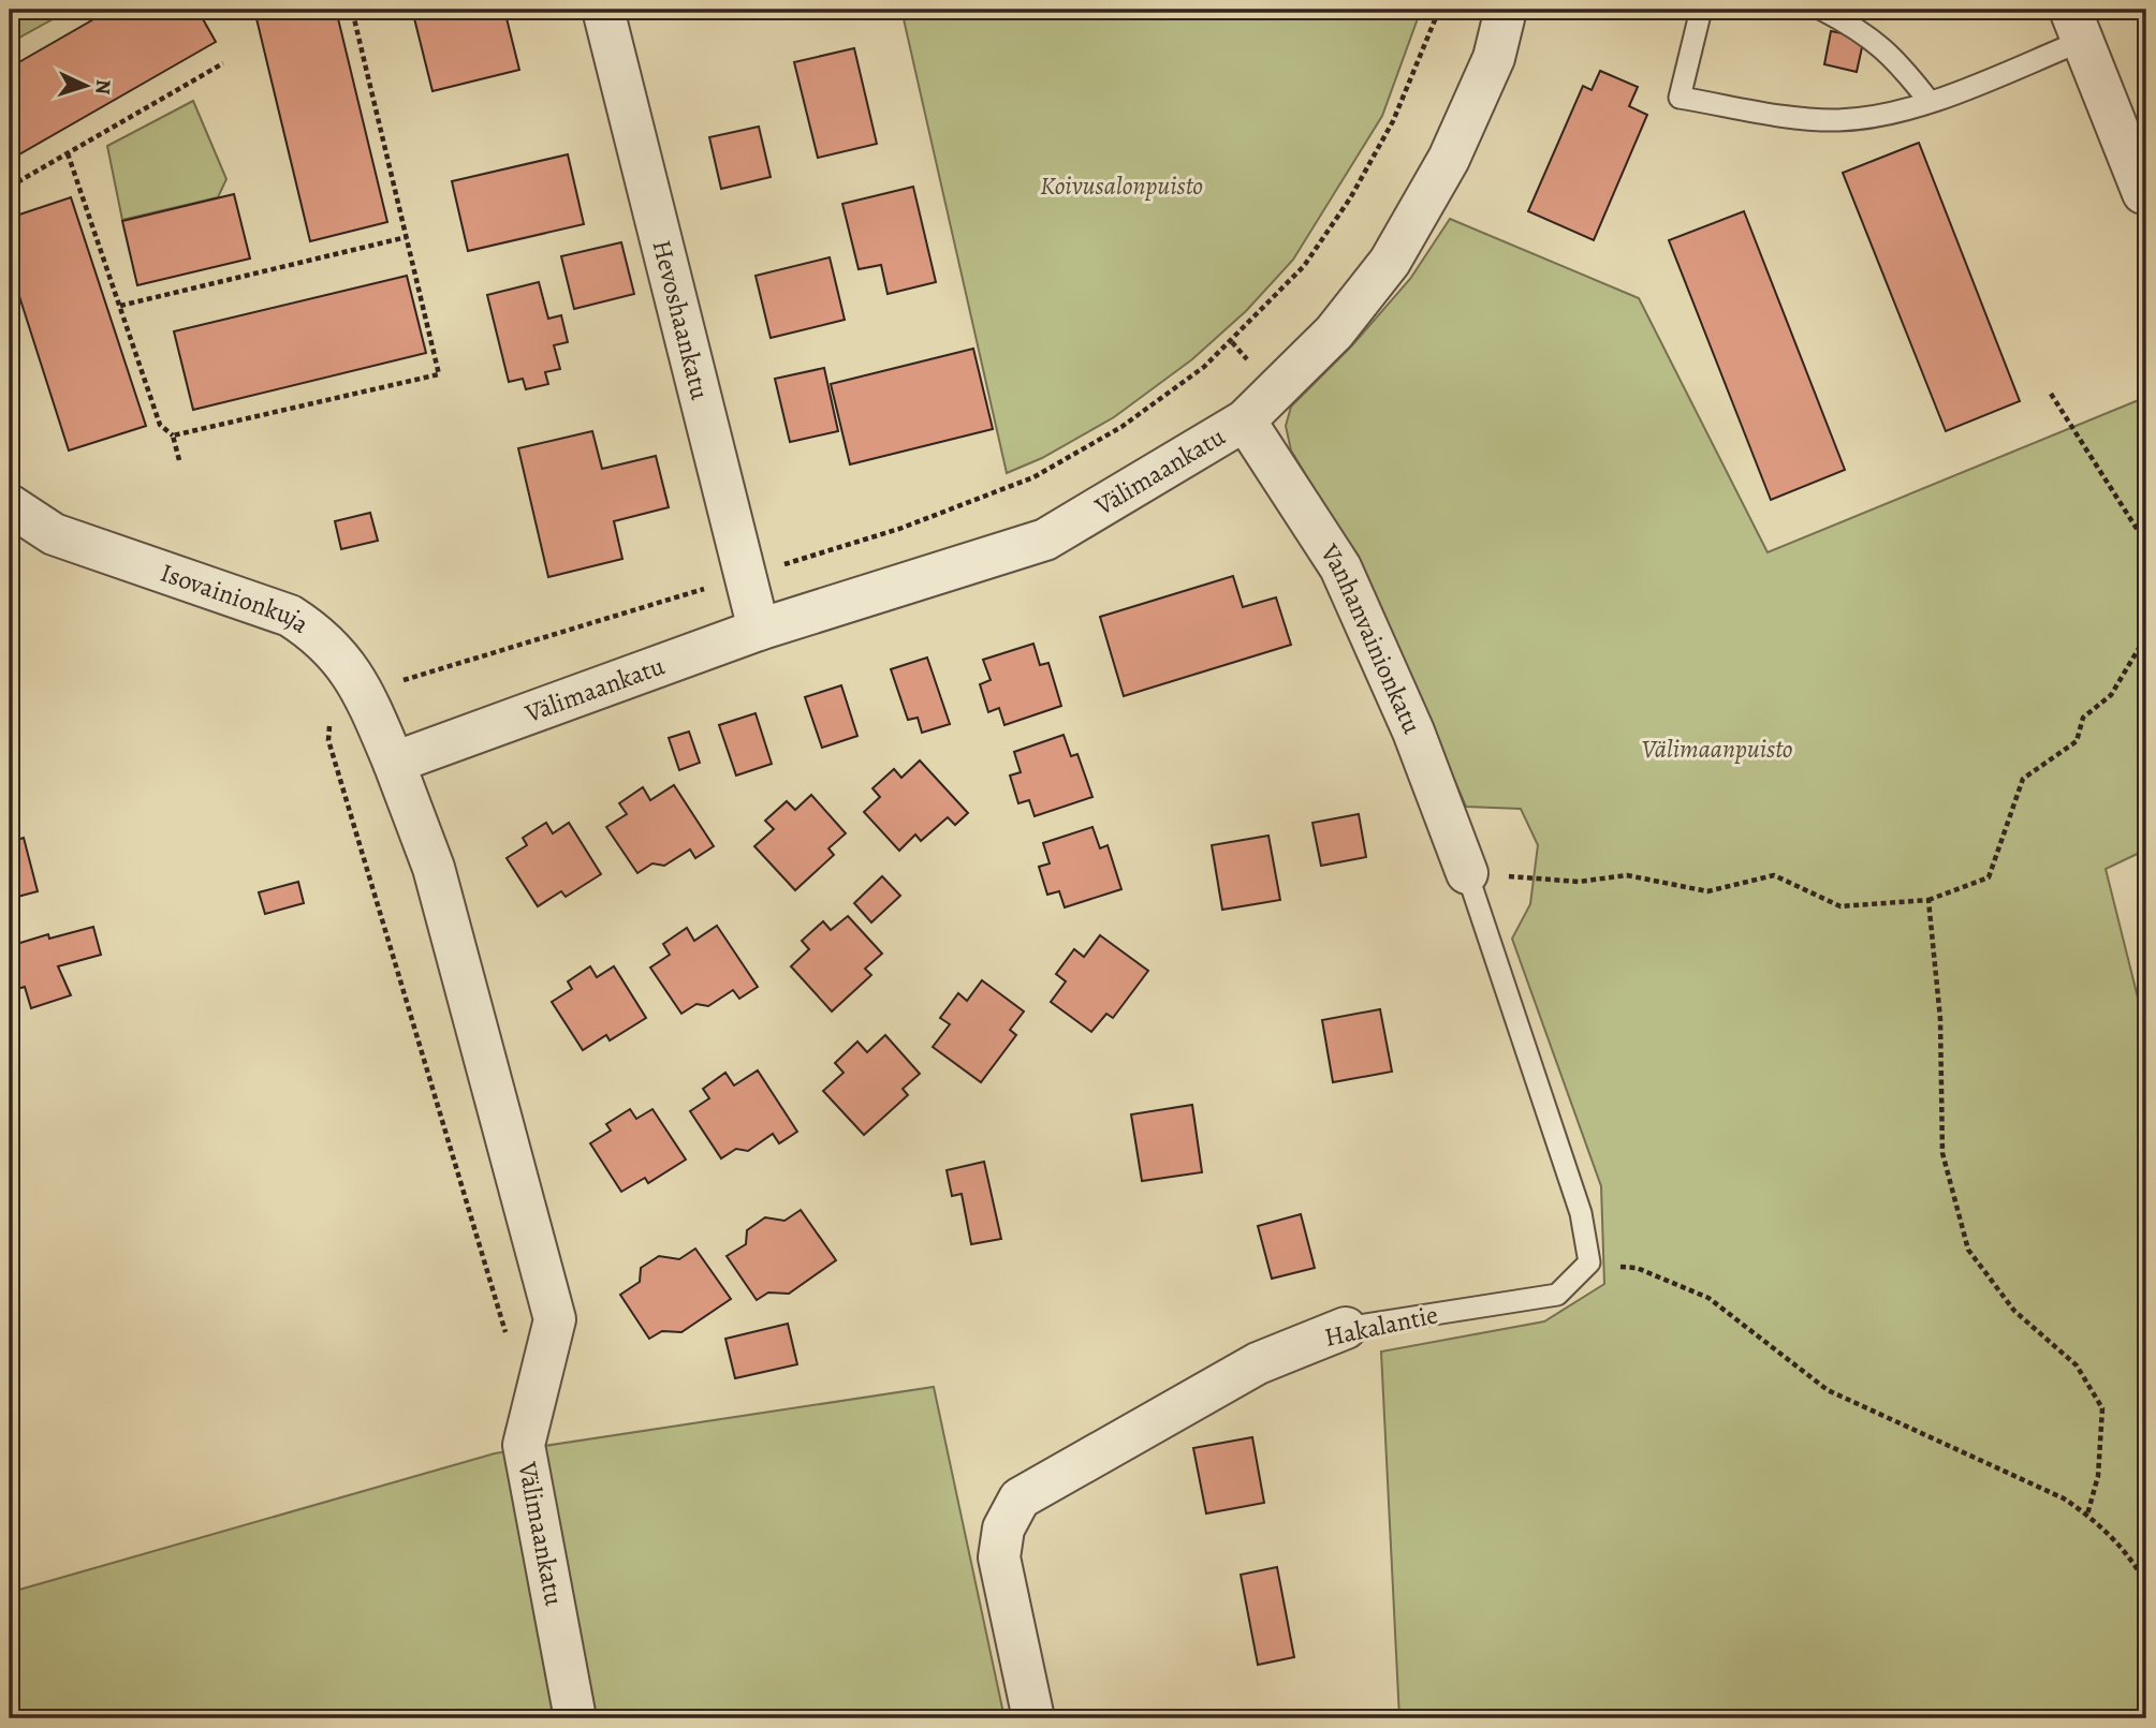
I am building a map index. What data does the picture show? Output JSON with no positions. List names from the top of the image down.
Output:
{
  "streets": {
    "street": [
      "Hevoshaankatu",
      "Välimaankatu",
      "Isovainionkuja",
      "Vanhanvainionkatu",
      "Hakalantie"
    ]
  },
  "crossings": [
    ["Hevoshaankatu", "Välimaankatu"],
    ["Välimaankatu", "Isovainionkuja"],
    ["Välimaankatu", "Vanhanvainionkatu"]
  ],
  "parks": ["Koivusalonpuisto", "Välimaanpuisto"],
  "north": "right"
}
